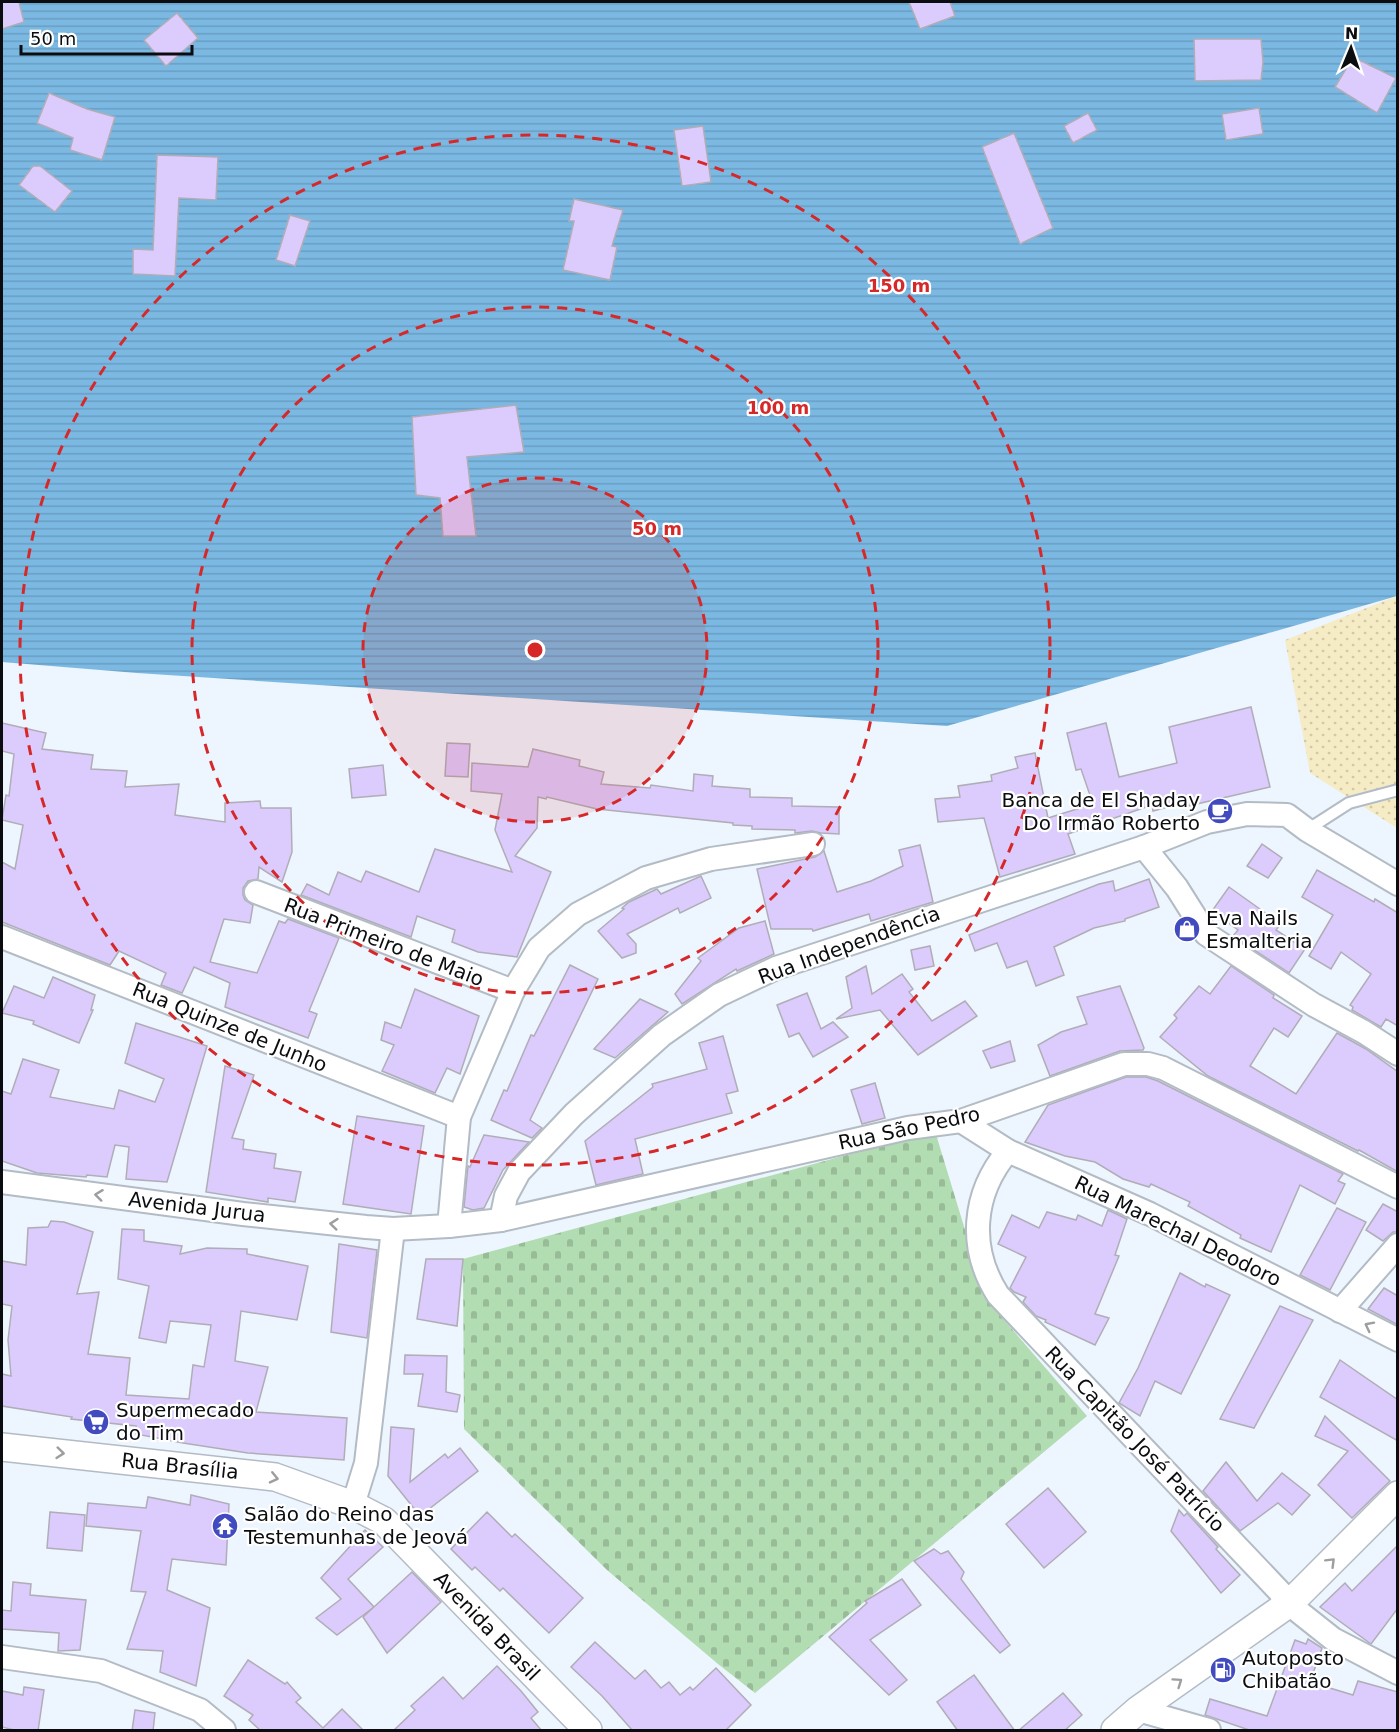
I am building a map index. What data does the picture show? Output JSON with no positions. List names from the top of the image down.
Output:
{
  "streets": {
    "street": [
      "Rua Primeiro de Maio",
      "Rua Independência",
      "Rua Quinze de Junho",
      "Rua São Pedro",
      "Avenida Jurua",
      "Rua Marechal Deodoro",
      "Rua Capitão José Patrício",
      "Rua Brasília",
      "Avenida Brasil"
    ]
  },
  "crossings": [
    ["Rua Independência", "Rua São Pedro"],
    ["Rua São Pedro", "Avenida Jurua"],
    ["Rua São Pedro", "Rua Marechal Deodoro"],
    ["Rua Marechal Deodoro", "Rua Capitão José Patrício"],
    ["Rua Brasília", "Avenida Brasil"]
  ],
  "one_way": ["Avenida Jurua"],
  "places": {
    "cafe": ["Banca de El Shaday Do Irmão Roberto"],
    "shop": ["Eva Nails Esmalteria"],
    "supermarket": ["Supermecado do Tim"],
    "temple": ["Salão do Reino das Testemunhas de Jeová"],
    "fuel station": ["Autoposto Chibatão"]
  },
  "scale_bar": "50 m",
  "north": "top",
  "rings": ["150 m", "100 m", "50 m"]
}
